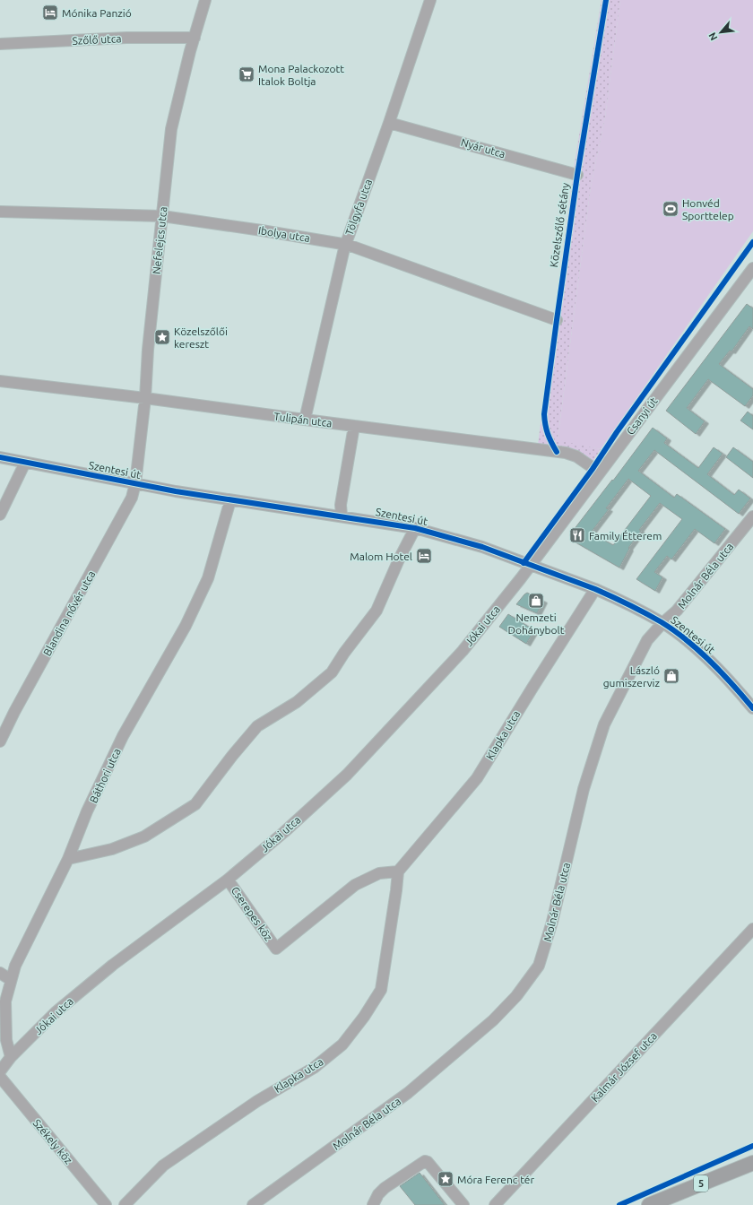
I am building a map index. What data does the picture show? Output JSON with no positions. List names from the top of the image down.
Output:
{
  "streets": {
    "main road": ["5"],
    "street": [
      "Szőlő utca",
      "Nyár utca",
      "Tölgyfa utca",
      "Ibolya utca",
      "Nefelejcs utca",
      "Csanyi út",
      "Tulipán utca",
      "Szentesi út",
      "Molnár Béla utca",
      "Blandina nővér utca",
      "Jókai utca",
      "Klapka utca",
      "Báthori utca",
      "Cserepes köz",
      "Kalmár József utca",
      "Székely köz"
    ],
    "cycle path": ["Közelszőlő sétány"]
  },
  "crossings": [
    ["Szőlő utca", "Nefelejcs utca"],
    ["Nyár utca", "Tölgyfa utca"],
    ["Tölgyfa utca", "Ibolya utca"],
    ["Tölgyfa utca", "Tulipán utca"],
    ["Ibolya utca", "Nefelejcs utca"],
    ["Nefelejcs utca", "Tulipán utca"],
    ["Nefelejcs utca", "Szentesi út"],
    ["Nefelejcs utca", "Blandina nővér utca"],
    ["Csanyi út", "Tulipán utca"],
    ["Csanyi út", "Szentesi út"],
    ["Csanyi út", "Jókai utca"],
    ["Szentesi út", "Molnár Béla utca"],
    ["Szentesi út", "Blandina nővér utca"],
    ["Szentesi út", "Jókai utca"],
    ["Szentesi út", "Klapka utca"],
    ["Szentesi út", "Báthori utca"],
    ["Jókai utca", "Báthori utca"],
    ["Jókai utca", "Cserepes köz"],
    ["Klapka utca", "Cserepes köz"]
  ],
  "places": {
    "hotel": ["Mónika Panzió", "Malom Hotel"],
    "supermarket": ["Mona Palackozott Italok Boltja"],
    "sports": ["Honvéd Sporttelep"],
    "place": ["Közelszőlői kereszt", "Móra Ferenc tér"],
    "restaurant": ["Family Étterem"],
    "shop": ["Nemzeti Dohánybolt", "László gumiszerviz"]
  },
  "north": "bottom left"
}
